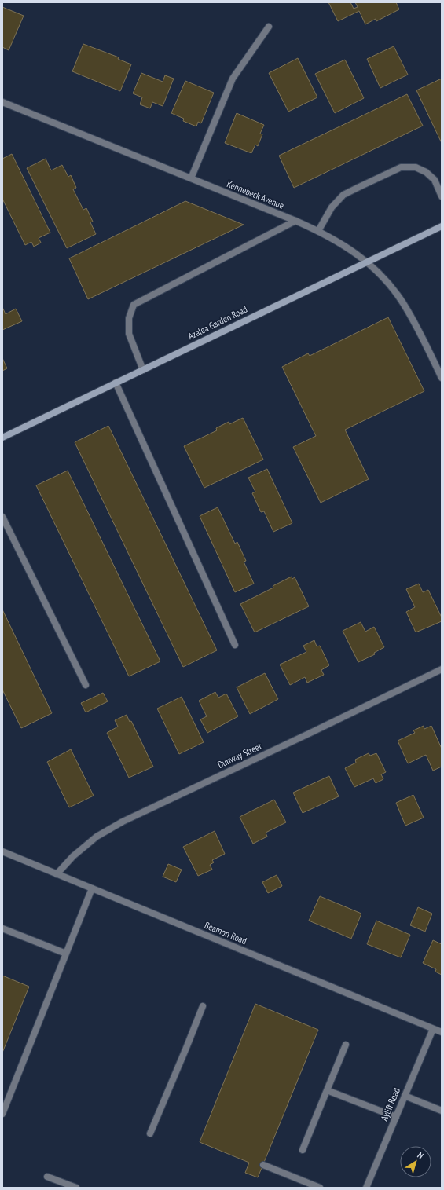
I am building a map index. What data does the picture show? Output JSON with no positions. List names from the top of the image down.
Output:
{
  "streets": {
    "main road": ["Azalea Garden Road"],
    "street": [
      "Kennebeck Avenue",
      "Dunway Street",
      "Beamon Road",
      "Ayliff Road"
    ]
  },
  "crossings": [
    ["Kennebeck Avenue", "Azalea Garden Road"],
    ["Dunway Street", "Beamon Road"],
    ["Beamon Road", "Ayliff Road"]
  ],
  "north": "top right"
}
